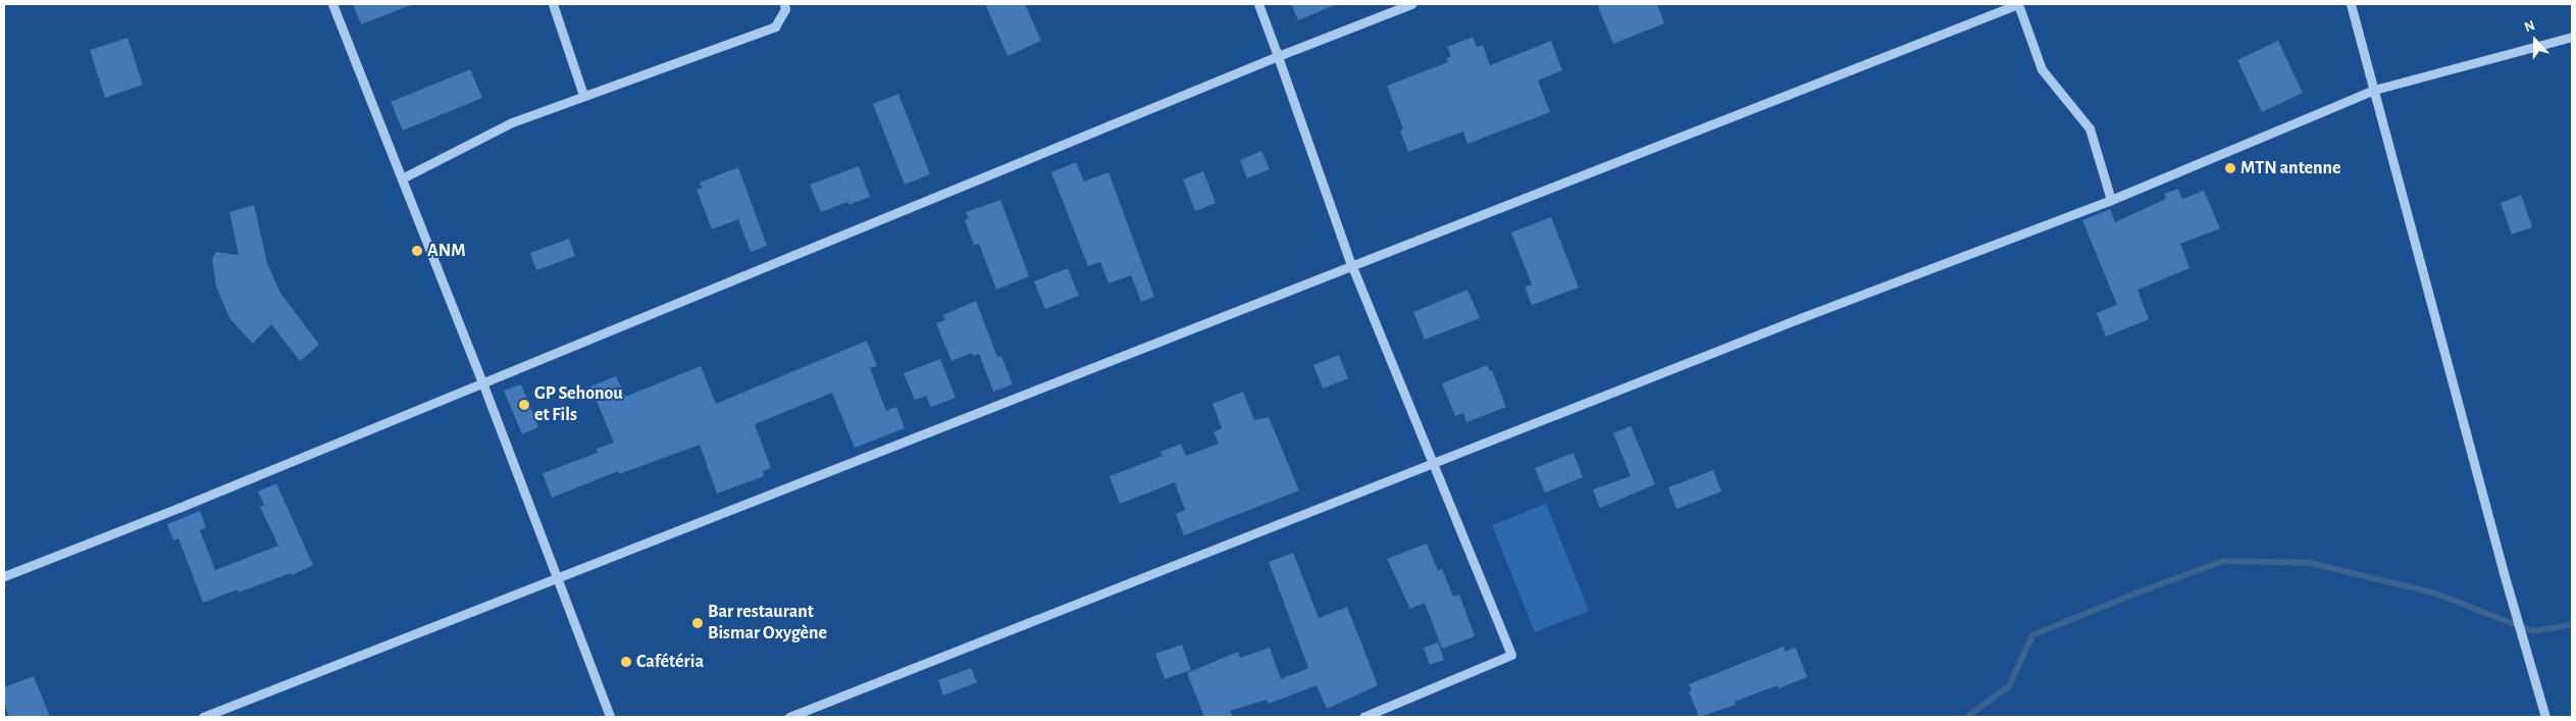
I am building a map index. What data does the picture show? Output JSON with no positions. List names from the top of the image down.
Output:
{
  "places": [
    "MTN antenne",
    "ANM",
    "GP Sehonou et Fils",
    "Bar restaurant Bismar Oxygène",
    "Cafétéria"
  ],
  "north": "top"
}
